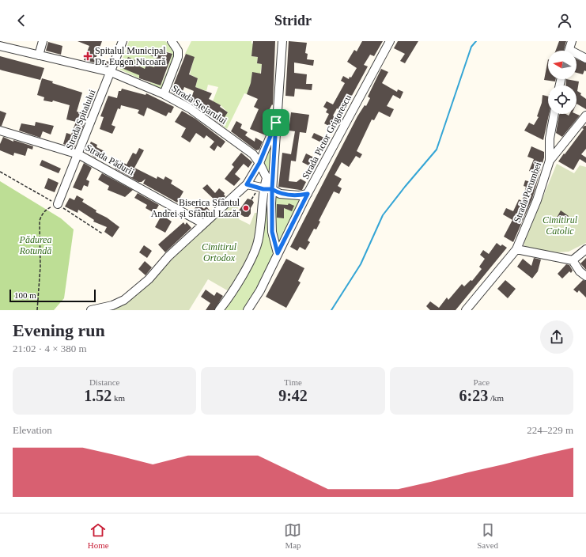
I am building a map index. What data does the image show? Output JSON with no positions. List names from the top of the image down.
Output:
{
  "streets": {
    "street": [
      "Strada Stejarului",
      "Strada Spitalului",
      "Strada Pictor Grigorescu",
      "Strada Pădurii",
      "Strada Porumbei"
    ]
  },
  "crossings": [
    ["Strada Stejarului", "Strada Spitalului"],
    ["Strada Spitalului", "Strada Pădurii"]
  ],
  "parks": ["Cimitirul Catolic", "Pădurea Rotundă", "Cimitirul Ortodox"],
  "places": {
    "health": ["Spitalul Municipal Dr. Eugen Nicoară"],
    "other": ["Biserica Sfântul Andrei și Sfântul Lazăr"]
  },
  "scale_bar": "100 m",
  "north": "left",
  "page": {
    "header": "Stridr",
    "scale": "100 m",
    "heading": ["Evening run", "21:02 · 4 × 380 m"],
    "stats": [
      ["Distance", "1.52 km"],
      ["Time", "9:42"],
      ["Pace", "6:23 /km"]
    ],
    "chart": ["Elevation", "224–229 m"],
    "tabs": ["Home", "Map", "Saved"]
  }
}
